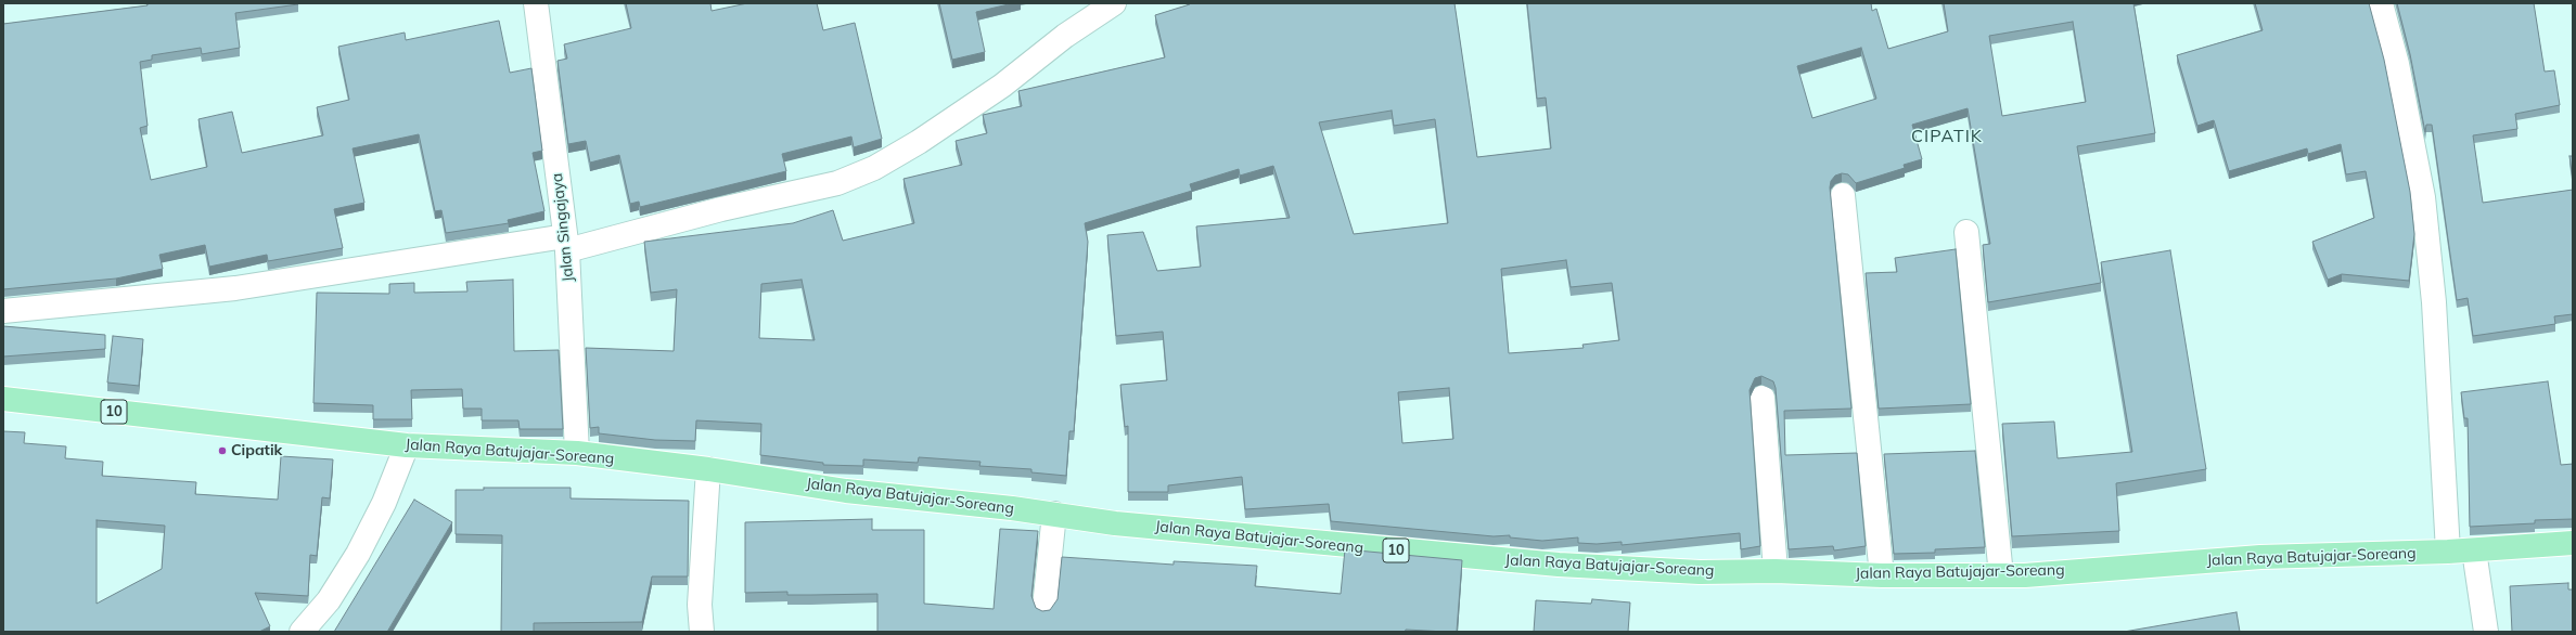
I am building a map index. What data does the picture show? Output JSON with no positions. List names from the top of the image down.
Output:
{
  "streets": {
    "highway": ["10", "Jalan Raya Batujajar-Soreang"],
    "street": ["Jalan Singajaya"]
  },
  "crossings": [
    ["Jalan Singajaya", "Jalan Raya Batujajar-Soreang"]
  ],
  "districts": ["CIPATIK"],
  "places": ["Cipatik"]
}
